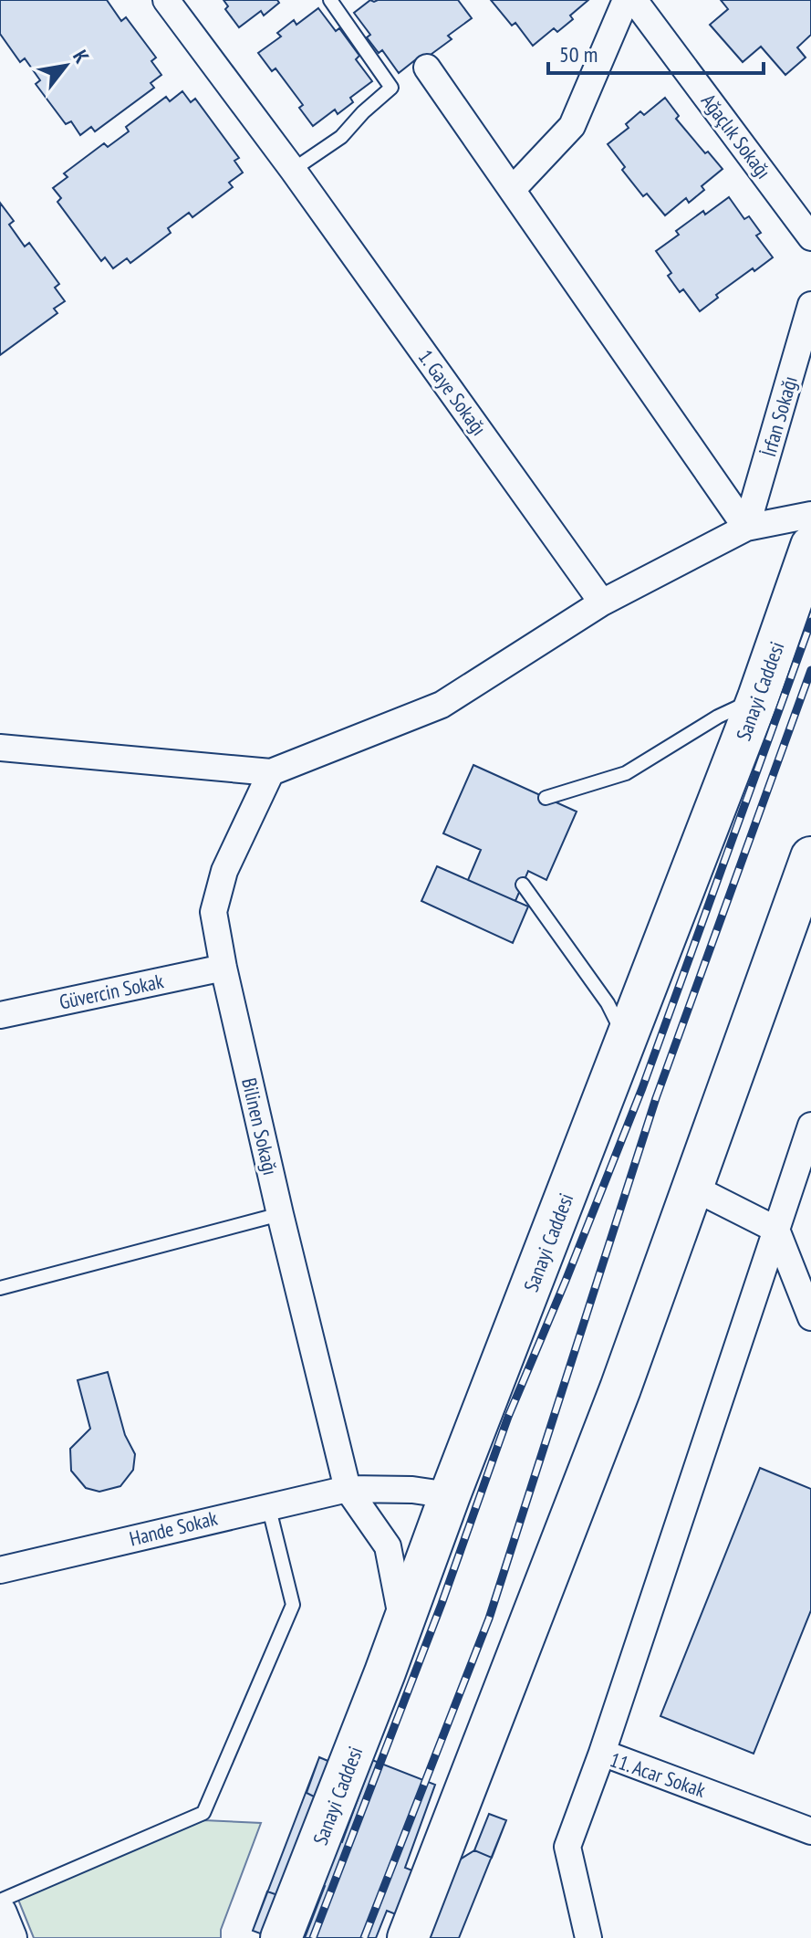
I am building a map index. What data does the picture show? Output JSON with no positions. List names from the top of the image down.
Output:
{
  "streets": {
    "highway": ["Sanayi Caddesi"],
    "street": [
      "Ağaçlık Sokağı",
      "1. Gaye Sokağı",
      "İrfan Sokağı",
      "Güvercin Sokak",
      "Bilinen Sokağı",
      "Hande Sokak",
      "11. Acar Sokak"
    ]
  },
  "crossings": [
    ["Sanayi Caddesi", "Hande Sokak"],
    ["Güvercin Sokak", "Bilinen Sokağı"],
    ["Bilinen Sokağı", "Hande Sokak"]
  ],
  "scale_bar": "50 m",
  "north": "top right"
}
